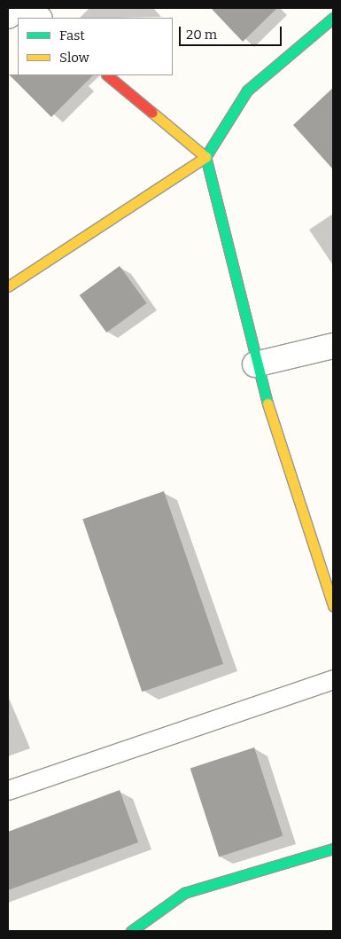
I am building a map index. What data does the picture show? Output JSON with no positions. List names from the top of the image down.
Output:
{
  "legend": ["Fast", "Slow"],
  "scale_bar": "20 m"
}
